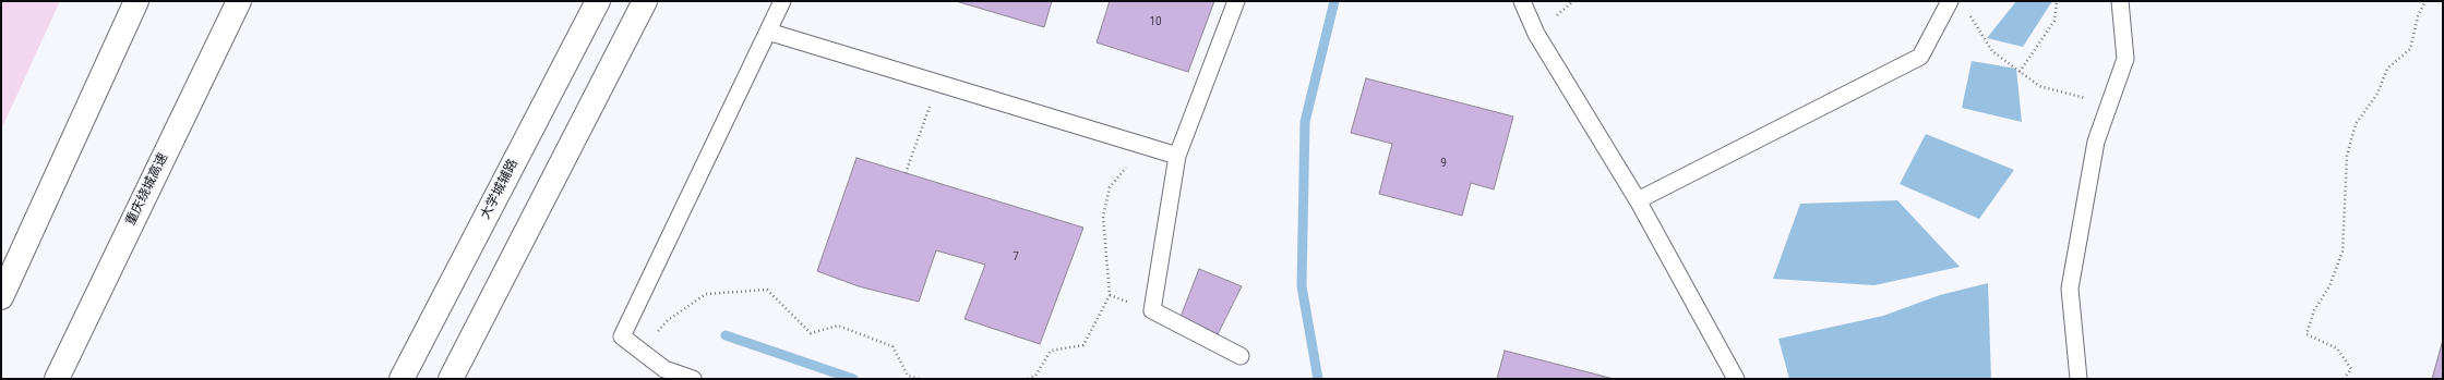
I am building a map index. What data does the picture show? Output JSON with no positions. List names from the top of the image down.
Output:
{
  "streets": {
    "main road": ["重庆绕城高速", "大学城辅路"]
  },
  "house_numbers": ["10", "9", "7"]
}
